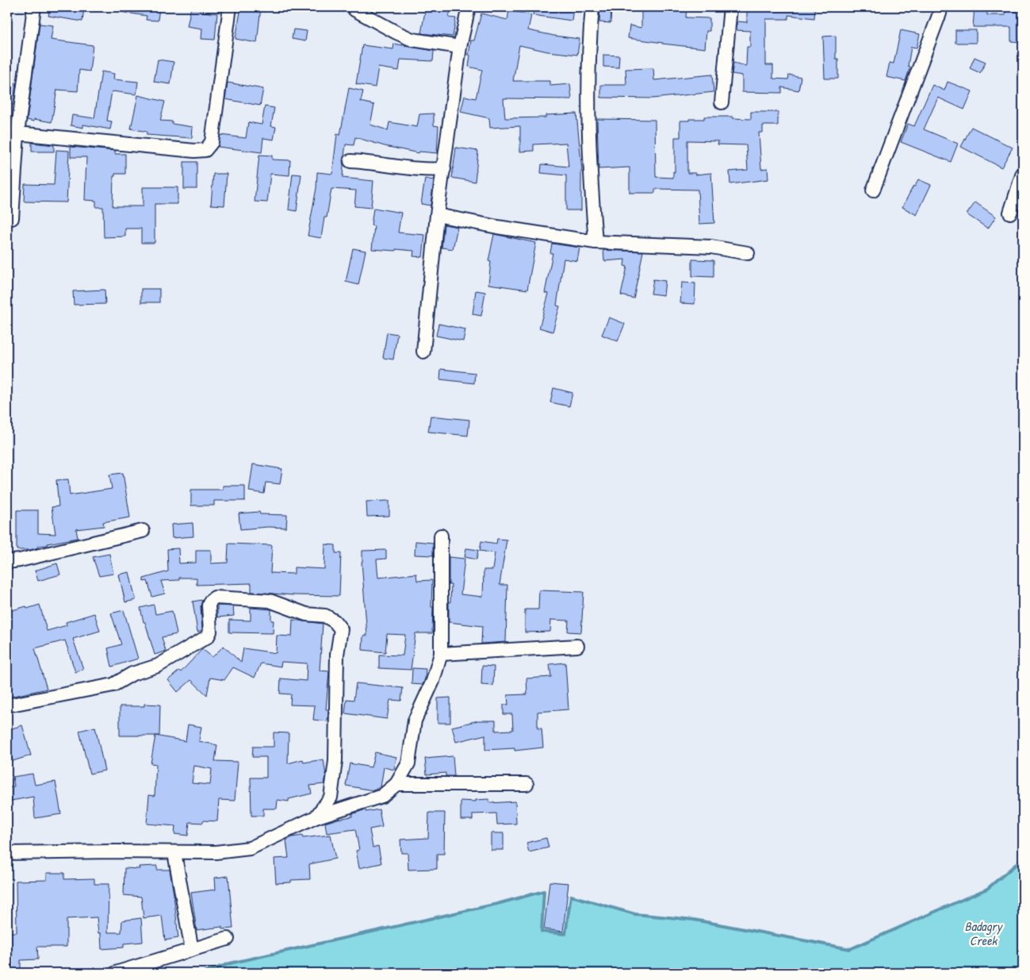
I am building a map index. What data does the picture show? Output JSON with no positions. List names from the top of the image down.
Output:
{
  "water": ["Badagry Creek"]
}
